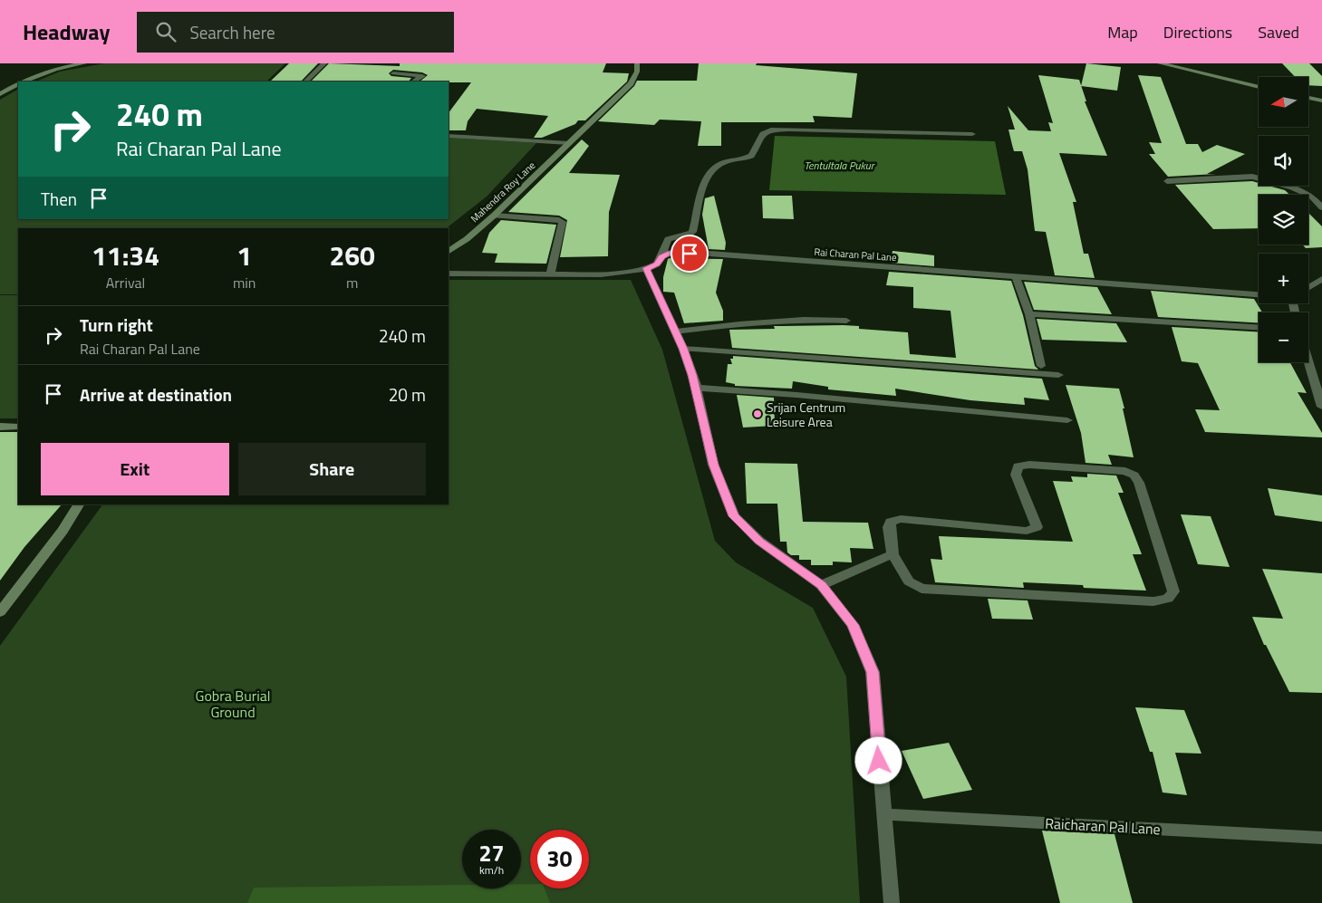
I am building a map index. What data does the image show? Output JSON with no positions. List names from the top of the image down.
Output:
{
  "streets": {
    "street": ["Mahendra Roy Lane", "Rai Charan Pal Lane", "Raicharan Pal Lane"]
  },
  "water": ["Tentultala Pukur"],
  "parks": ["Gobra Burial Ground"],
  "places": ["Srijan Centrum Leisure Area"],
  "north": "left",
  "page": {
    "header": "Headway",
    "search": "Search here",
    "nav": ["Map", "Directions", "Saved"],
    "map_buttons": ["+", "−"],
    "turn": ["240 m", "Rai Charan Pal Lane"],
    "then": "Then",
    "eta": [
      "11:34",
      "Arrival",
      "1",
      "min",
      "260",
      "m"
    ],
    "list": [
      {
        "name": "Turn right",
        "note": "Rai Charan Pal Lane",
        "value": "240 m"
      },
      {
        "name": "Arrive at destination",
        "value": "20 m"
      }
    ],
    "buttons": ["Exit", "Share"],
    "speed": "27 km/h",
    "limit": "30"
  }
}
